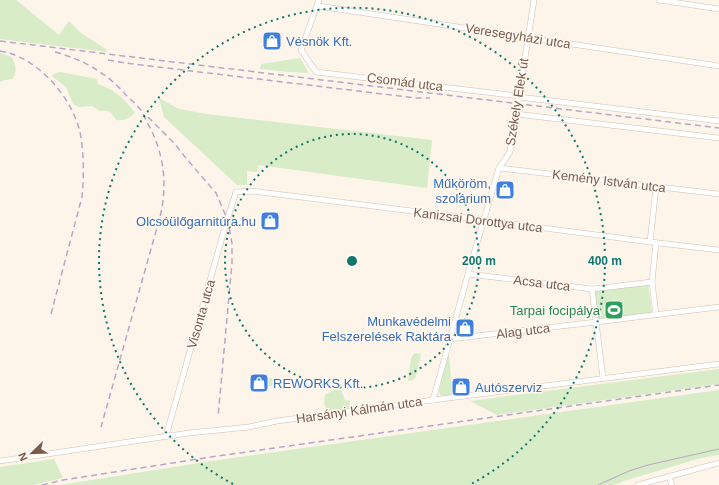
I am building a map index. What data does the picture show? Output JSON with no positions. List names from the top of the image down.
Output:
{
  "streets": {
    "street": [
      "Veresegyházi utca",
      "Csomád utca",
      "Székely Elek út",
      "Kemény István utca",
      "Kanizsai Dorottya utca",
      "Acsa utca",
      "Visonta utca",
      "Alag utca",
      "Harsányi Kálmán utca"
    ]
  },
  "crossings": [
    ["Veresegyházi utca", "Csomád utca"],
    ["Veresegyházi utca", "Székely Elek út"],
    ["Csomád utca", "Székely Elek út"],
    ["Székely Elek út", "Kemény István utca"],
    ["Székely Elek út", "Kanizsai Dorottya utca"],
    ["Székely Elek út", "Acsa utca"],
    ["Székely Elek út", "Alag utca"],
    ["Székely Elek út", "Harsányi Kálmán utca"],
    ["Kanizsai Dorottya utca", "Visonta utca"],
    ["Visonta utca", "Harsányi Kálmán utca"]
  ],
  "places": {
    "shop": [
      "Vésnök Kft.",
      "Műköröm, szolárium",
      "Olcsóülőgarnitúra.hu",
      "Munkavédelmi Felszerelések Raktára",
      "REWORKS Kft.",
      "Autószerviz"
    ],
    "sports": ["Tarpai focipálya"]
  },
  "north": "bottom left",
  "rings": ["200 m", "400 m"]
}
